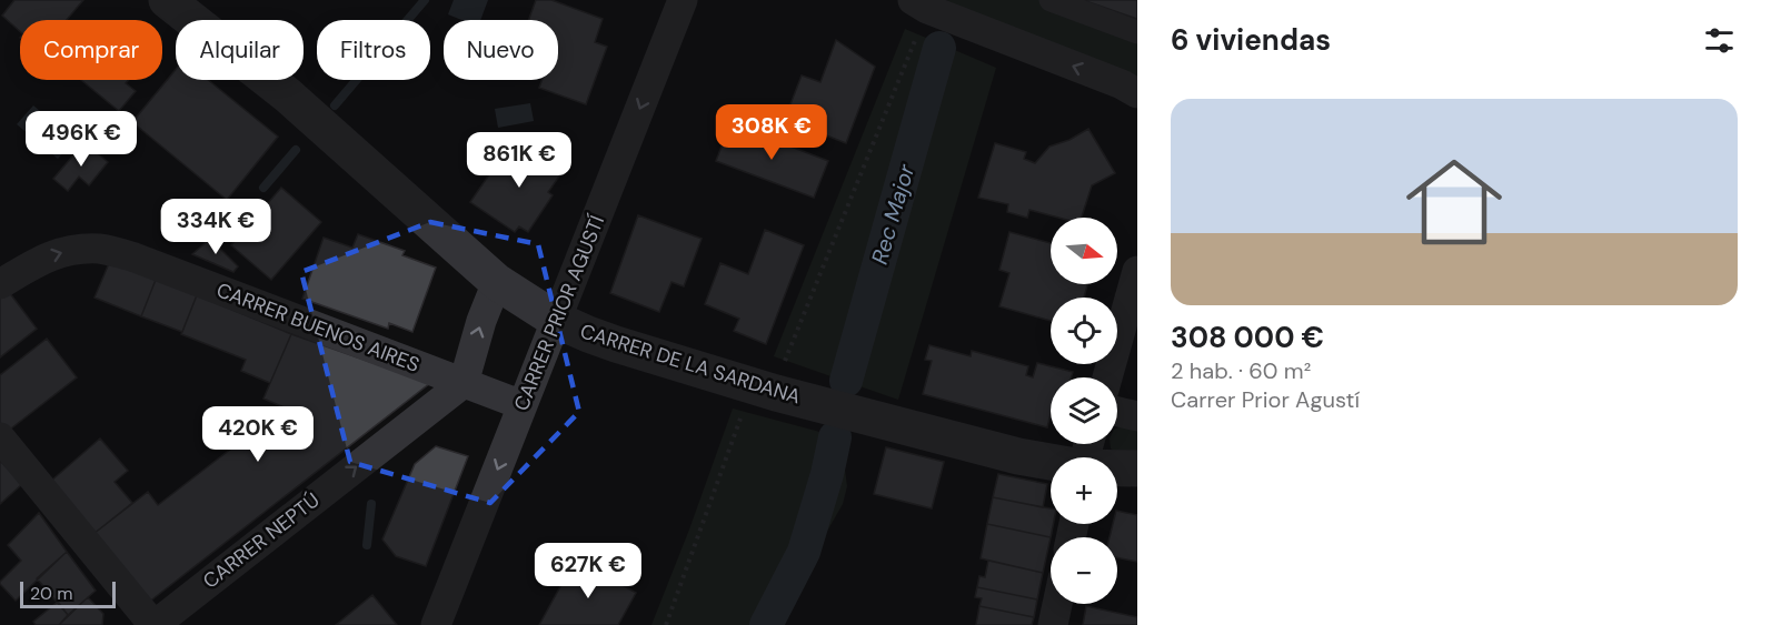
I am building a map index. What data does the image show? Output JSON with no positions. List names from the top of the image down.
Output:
{
  "streets": {
    "street": [
      "CARRER PRIOR AGUSTÍ",
      "CARRER BUENOS AIRES",
      "CARRER DE LA SARDANA",
      "CARRER NEPTÚ"
    ]
  },
  "crossings": [
    ["CARRER PRIOR AGUSTÍ", "CARRER BUENOS AIRES"],
    ["CARRER PRIOR AGUSTÍ", "CARRER DE LA SARDANA"],
    ["CARRER BUENOS AIRES", "CARRER NEPTÚ"]
  ],
  "one_way": ["CARRER PRIOR AGUSTÍ", "CARRER BUENOS AIRES", "CARRER NEPTÚ"],
  "water": ["Rec Major"],
  "scale_bar": "20 m",
  "north": "right",
  "page": {
    "heading": "6 viviendas",
    "chip": [
      "Comprar",
      "Alquilar",
      "Filtros",
      "Nuevo"
    ],
    "list": [
      {
        "name": "308 000 €",
        "note": "2 hab. · 60 m² · Carrer Prior Agustí"
      }
    ],
    "price": [
      "308K €",
      "496K €",
      "861K €",
      "334K €",
      "420K €",
      "627K €"
    ],
    "map_buttons": ["+", "−"],
    "scale": "20 m"
  }
}
